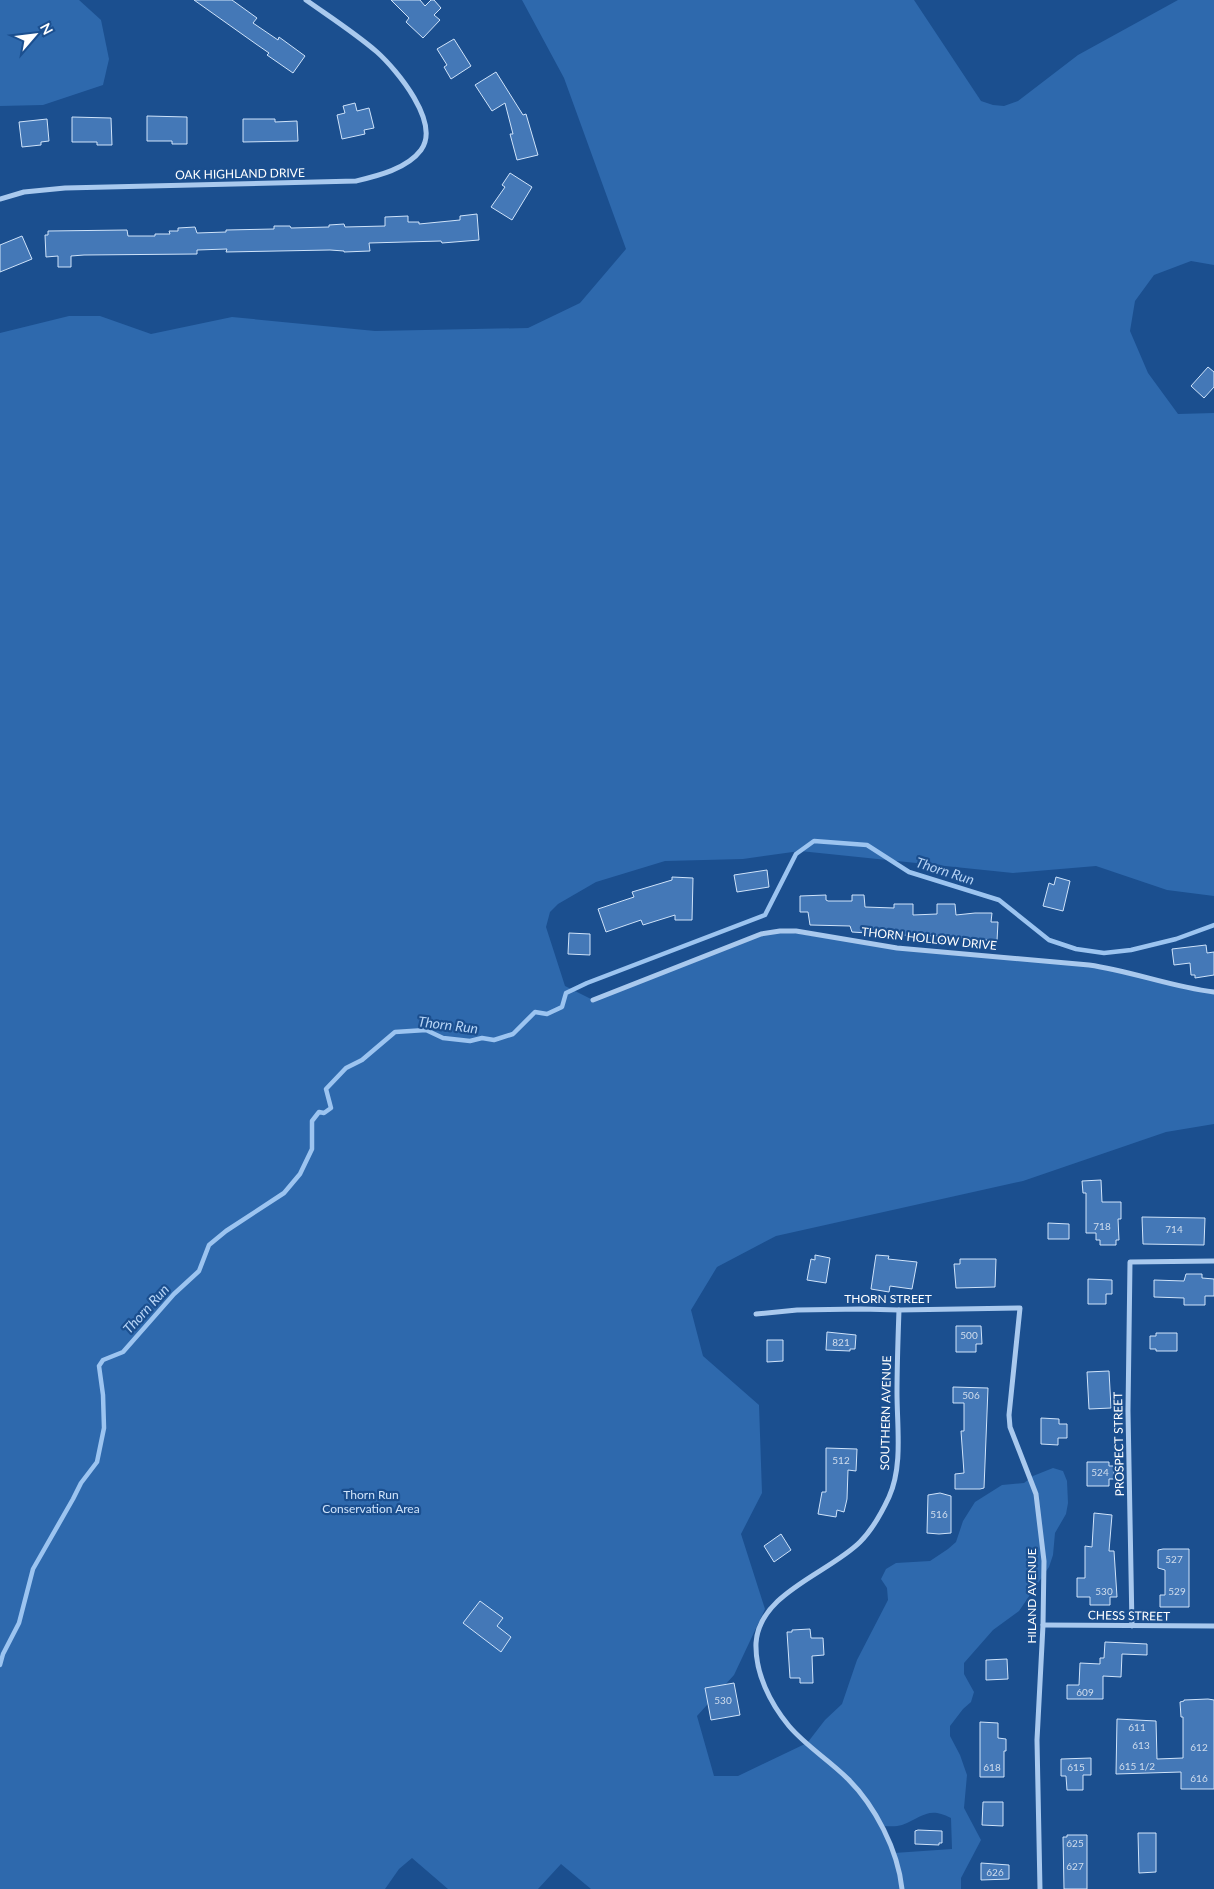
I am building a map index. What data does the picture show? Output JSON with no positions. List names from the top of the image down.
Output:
{
  "streets": {
    "street": [
      "OAK HIGHLAND DRIVE",
      "THORN HOLLOW DRIVE",
      "THORN STREET",
      "SOUTHERN AVENUE",
      "PROSPECT STREET",
      "HILAND AVENUE",
      "CHESS STREET"
    ]
  },
  "crossings": [
    ["THORN STREET", "SOUTHERN AVENUE"],
    ["THORN STREET", "HILAND AVENUE"],
    ["PROSPECT STREET", "CHESS STREET"],
    ["HILAND AVENUE", "CHESS STREET"]
  ],
  "water": ["Thorn Run"],
  "parks": ["Thorn Run Conservation Area"],
  "house_numbers": [
    "718",
    "714",
    "500",
    "821",
    "506",
    "512",
    "524",
    "516",
    "527",
    "530",
    "529",
    "609",
    "530",
    "611",
    "613",
    "612",
    "615 1/2",
    "618",
    "615",
    "616",
    "625",
    "627",
    "626"
  ],
  "north": "top right"
}
